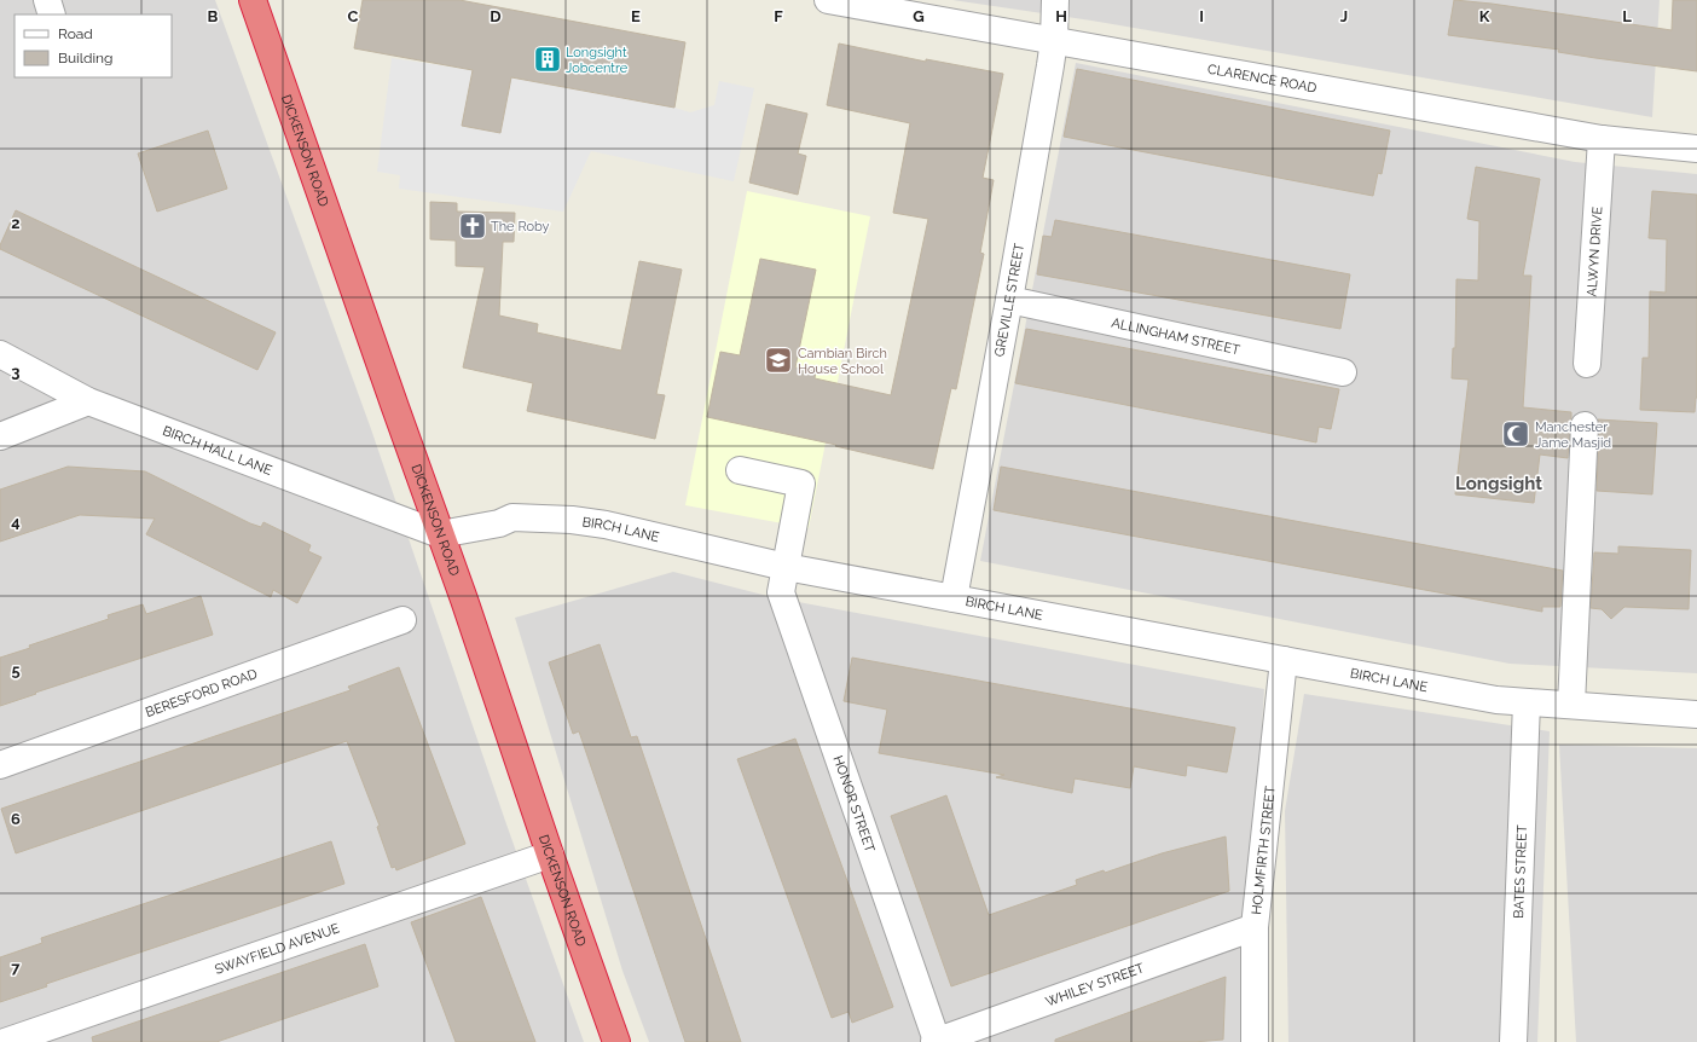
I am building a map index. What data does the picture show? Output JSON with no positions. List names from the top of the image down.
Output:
{
  "streets": {
    "highway": ["DICKENSON ROAD"],
    "street": [
      "CLARENCE ROAD",
      "ALWYN DRIVE",
      "GREVILLE STREET",
      "ALLINGHAM STREET",
      "BIRCH HALL LANE",
      "BIRCH LANE",
      "BERESFORD ROAD",
      "HONOR STREET",
      "HOLMFIRTH STREET",
      "BATES STREET",
      "SWAYFIELD AVENUE",
      "WHILEY STREET"
    ]
  },
  "crossings": [
    ["CLARENCE ROAD", "ALWYN DRIVE"],
    ["CLARENCE ROAD", "GREVILLE STREET"],
    ["DICKENSON ROAD", "BIRCH HALL LANE"],
    ["DICKENSON ROAD", "BIRCH LANE"],
    ["DICKENSON ROAD", "SWAYFIELD AVENUE"],
    ["GREVILLE STREET", "ALLINGHAM STREET"],
    ["GREVILLE STREET", "BIRCH LANE"],
    ["BIRCH HALL LANE", "BIRCH LANE"],
    ["BIRCH LANE", "HONOR STREET"],
    ["BIRCH LANE", "HOLMFIRTH STREET"],
    ["BIRCH LANE", "BATES STREET"],
    ["HONOR STREET", "WHILEY STREET"],
    ["HOLMFIRTH STREET", "WHILEY STREET"]
  ],
  "districts": ["Longsight"],
  "places": {
    "building": ["Longsight Jobcentre"],
    "church": ["The Roby"],
    "school or university": ["Cambian Birch House School"],
    "mosque": ["Manchester Jame Masjid"]
  },
  "legend": ["Road", "Building"],
  "grid": {
    "columns": [
      "B",
      "C",
      "D",
      "E",
      "F",
      "G",
      "H",
      "I",
      "J",
      "K",
      "L"
    ],
    "rows": [
      "2",
      "3",
      "4",
      "5",
      "6",
      "7"
    ]
  }
}
